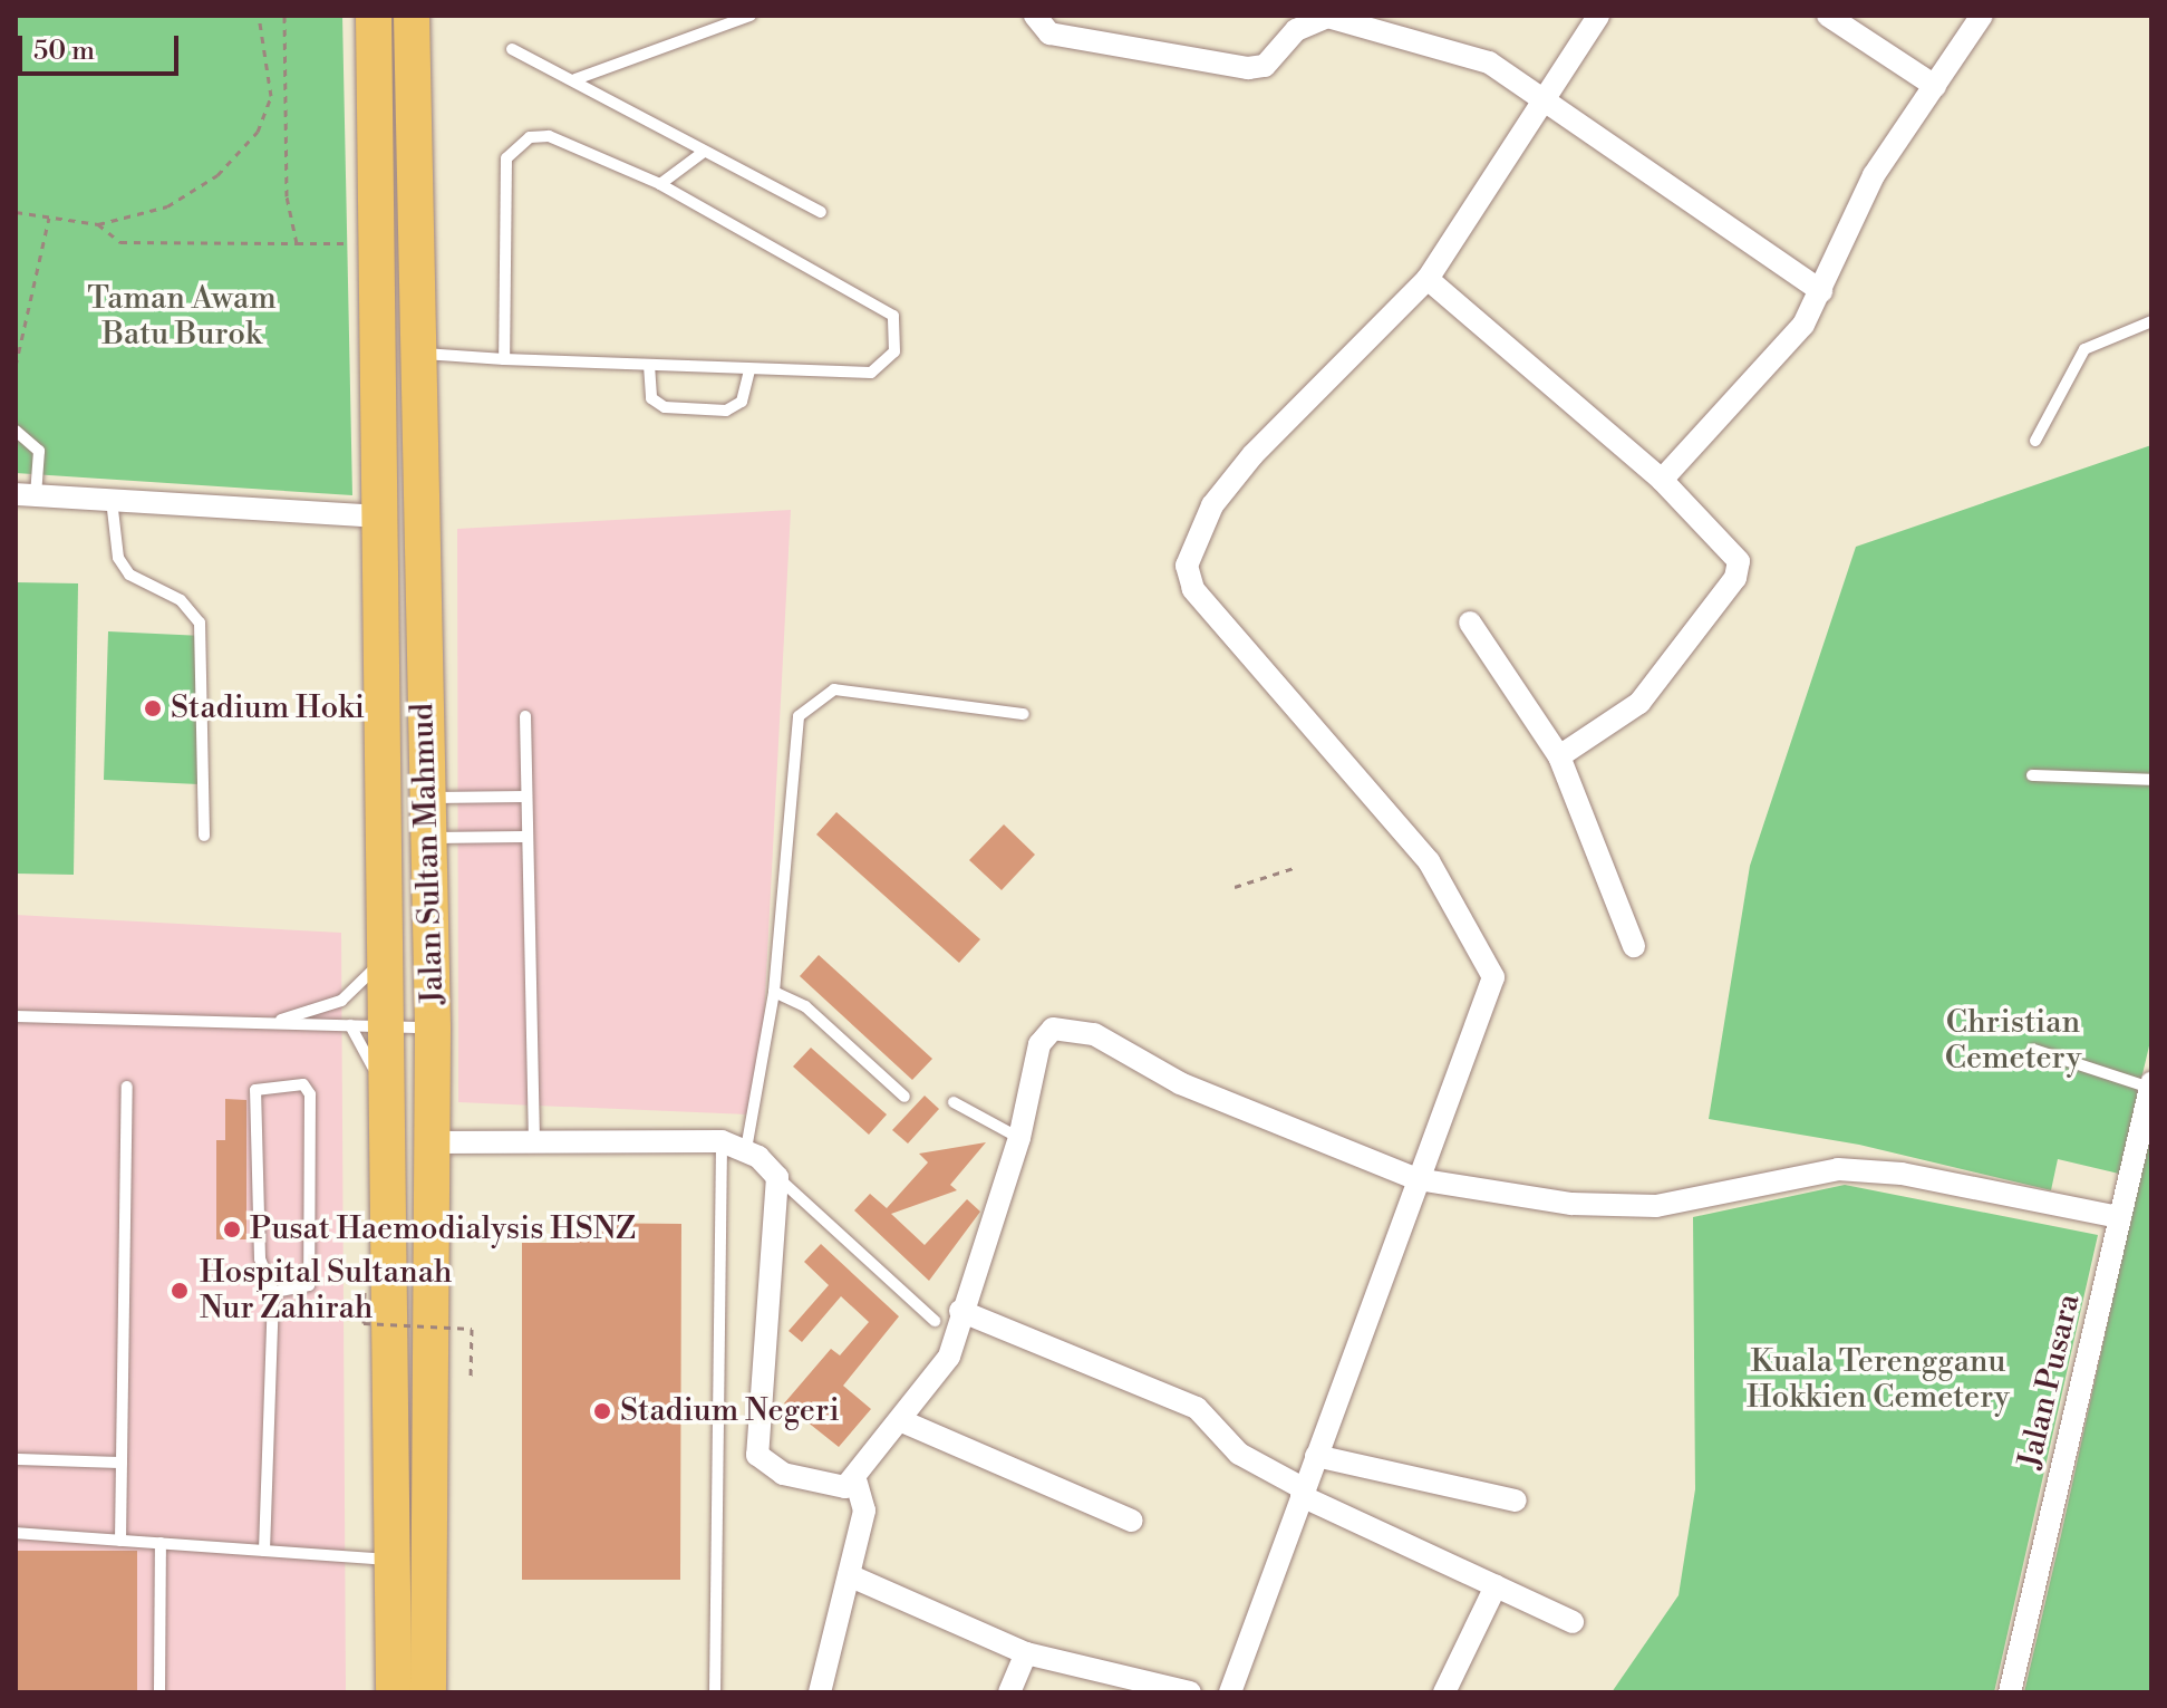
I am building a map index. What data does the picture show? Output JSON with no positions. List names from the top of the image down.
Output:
{
  "streets": {
    "main road": ["Jalan Sultan Mahmud"],
    "street": ["Jalan Pusara"]
  },
  "parks": ["Taman Awam Batu Burok", "Christian Cemetery", "Kuala Terengganu Hokkien Cemetery"],
  "places": [
    "Stadium Hoki",
    "Pusat Haemodialysis HSNZ",
    "Hospital Sultanah Nur Zahirah",
    "Stadium Negeri"
  ],
  "scale_bar": "50 m"
}
